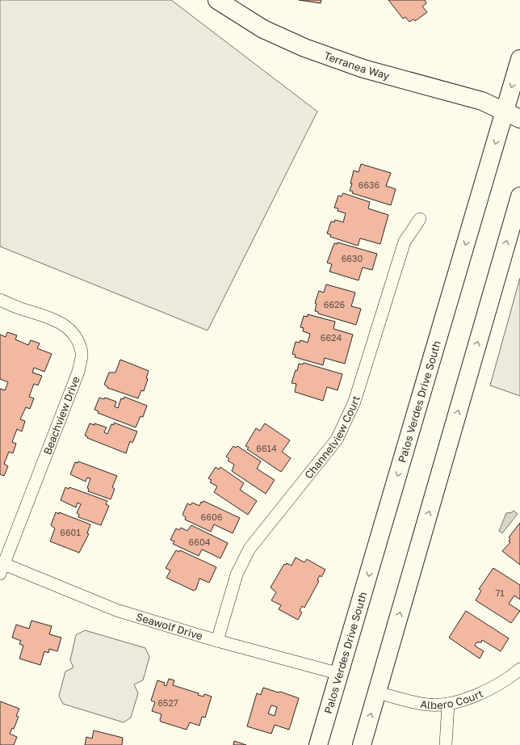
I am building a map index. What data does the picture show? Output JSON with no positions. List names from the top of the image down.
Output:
{
  "streets": {
    "main road": ["Terranea Way", "Palos Verdes Drive South"],
    "street": [
      "Beachview Drive",
      "Channelview Court",
      "Seawolf Drive",
      "Albero Court"
    ]
  },
  "crossings": [
    ["Terranea Way", "Palos Verdes Drive South"],
    ["Palos Verdes Drive South", "Seawolf Drive"],
    ["Beachview Drive", "Seawolf Drive"],
    ["Channelview Court", "Seawolf Drive"]
  ],
  "house_numbers": [
    "6636",
    "6630",
    "6626",
    "6624",
    "6614",
    "6606",
    "6601",
    "6604",
    "71",
    "6527"
  ]
}
